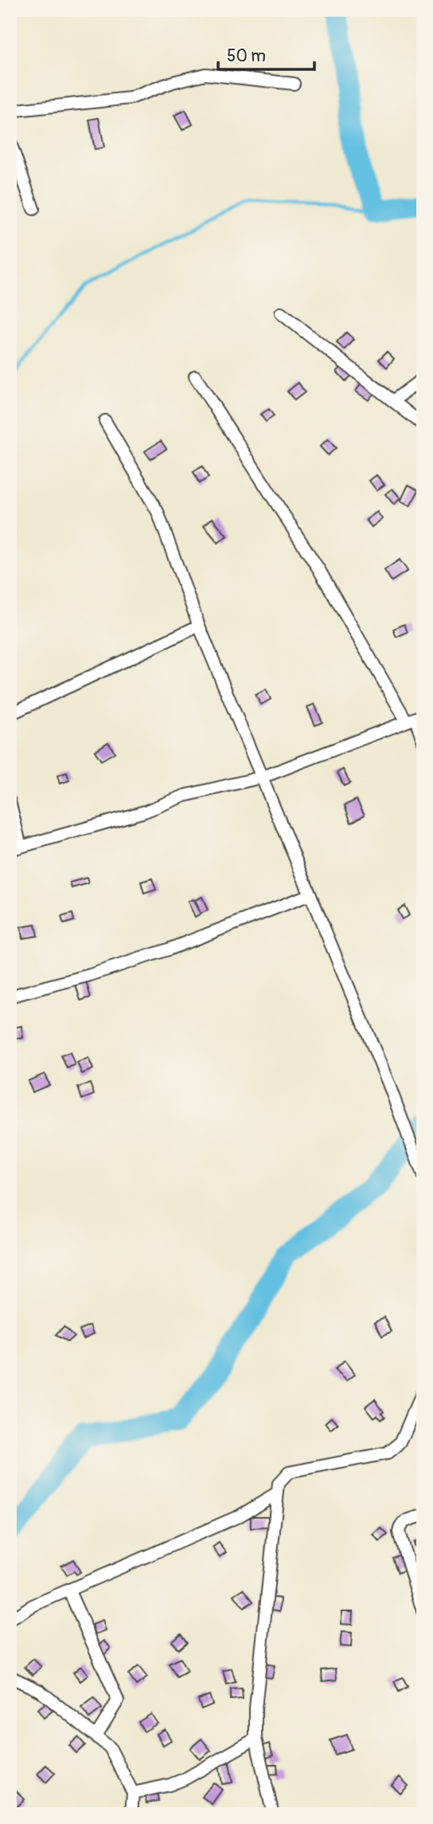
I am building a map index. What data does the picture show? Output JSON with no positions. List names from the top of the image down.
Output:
{
  "scale_bar": "50 m"
}
